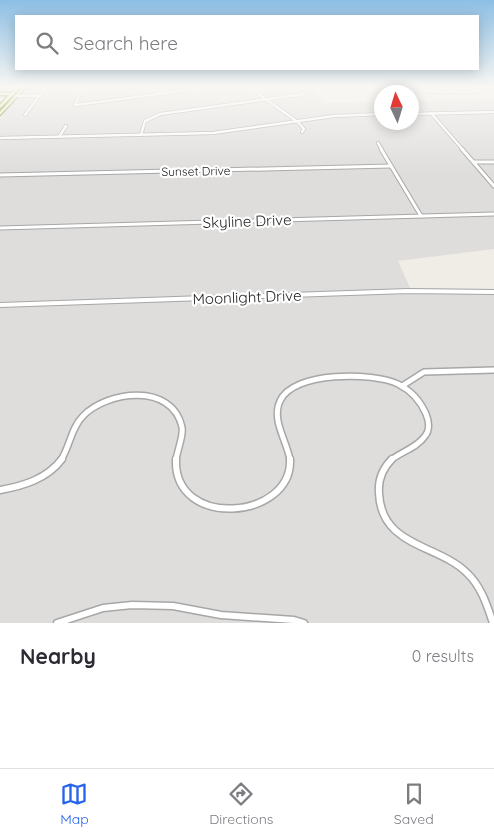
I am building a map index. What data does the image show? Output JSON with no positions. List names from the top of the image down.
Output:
{
  "streets": {
    "street": ["Sunset Drive", "Skyline Drive", "Moonlight Drive"]
  },
  "north": "top",
  "page": {
    "search": "Search here",
    "heading": ["Nearby", "0 results"],
    "nav": ["Map", "Directions", "Saved"]
  }
}
